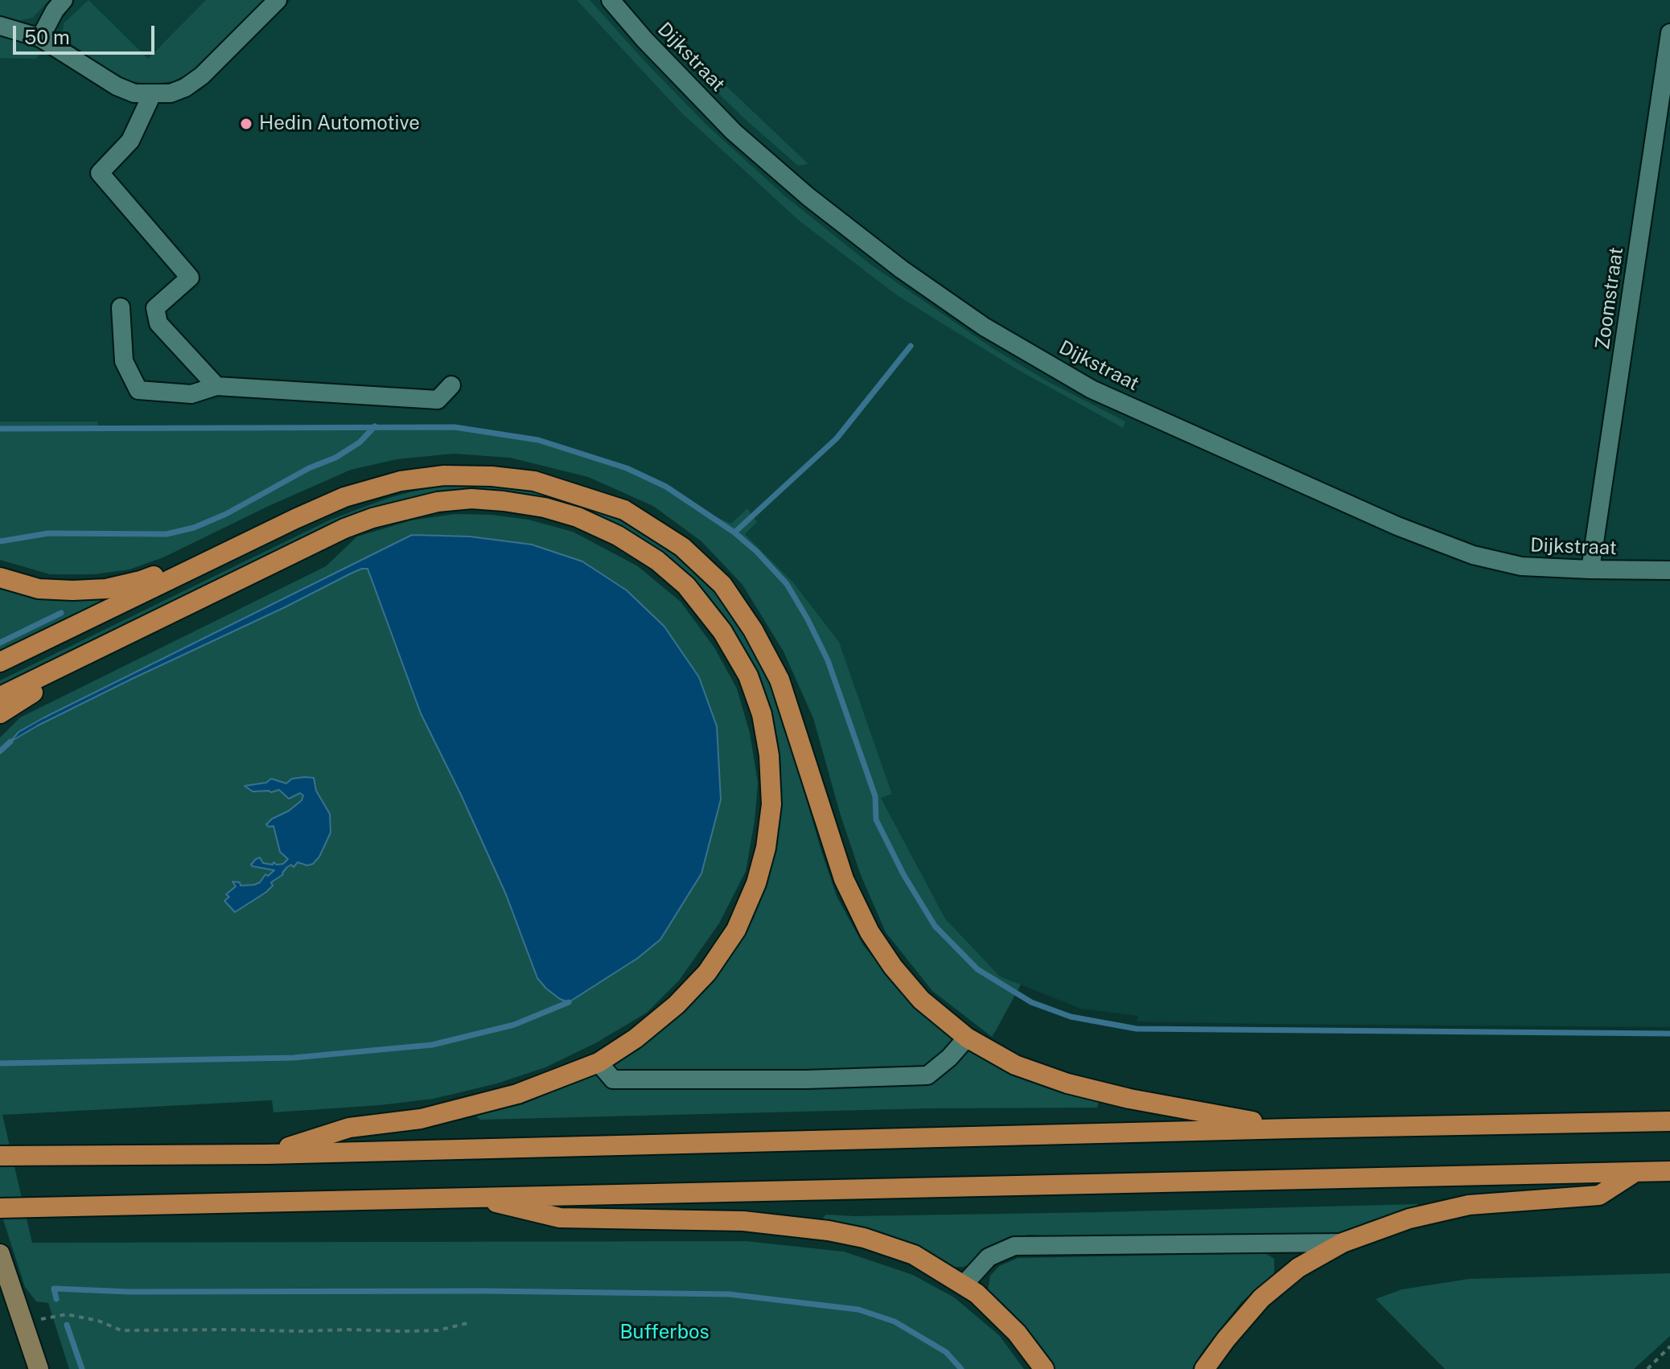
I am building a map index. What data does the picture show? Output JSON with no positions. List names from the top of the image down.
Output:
{
  "streets": {
    "street": ["Dijkstraat", "Zoomstraat"]
  },
  "crossings": [
    ["Dijkstraat", "Zoomstraat"]
  ],
  "parks": ["Bufferbos"],
  "places": ["Hedin Automotive"],
  "scale_bar": "50 m"
}
